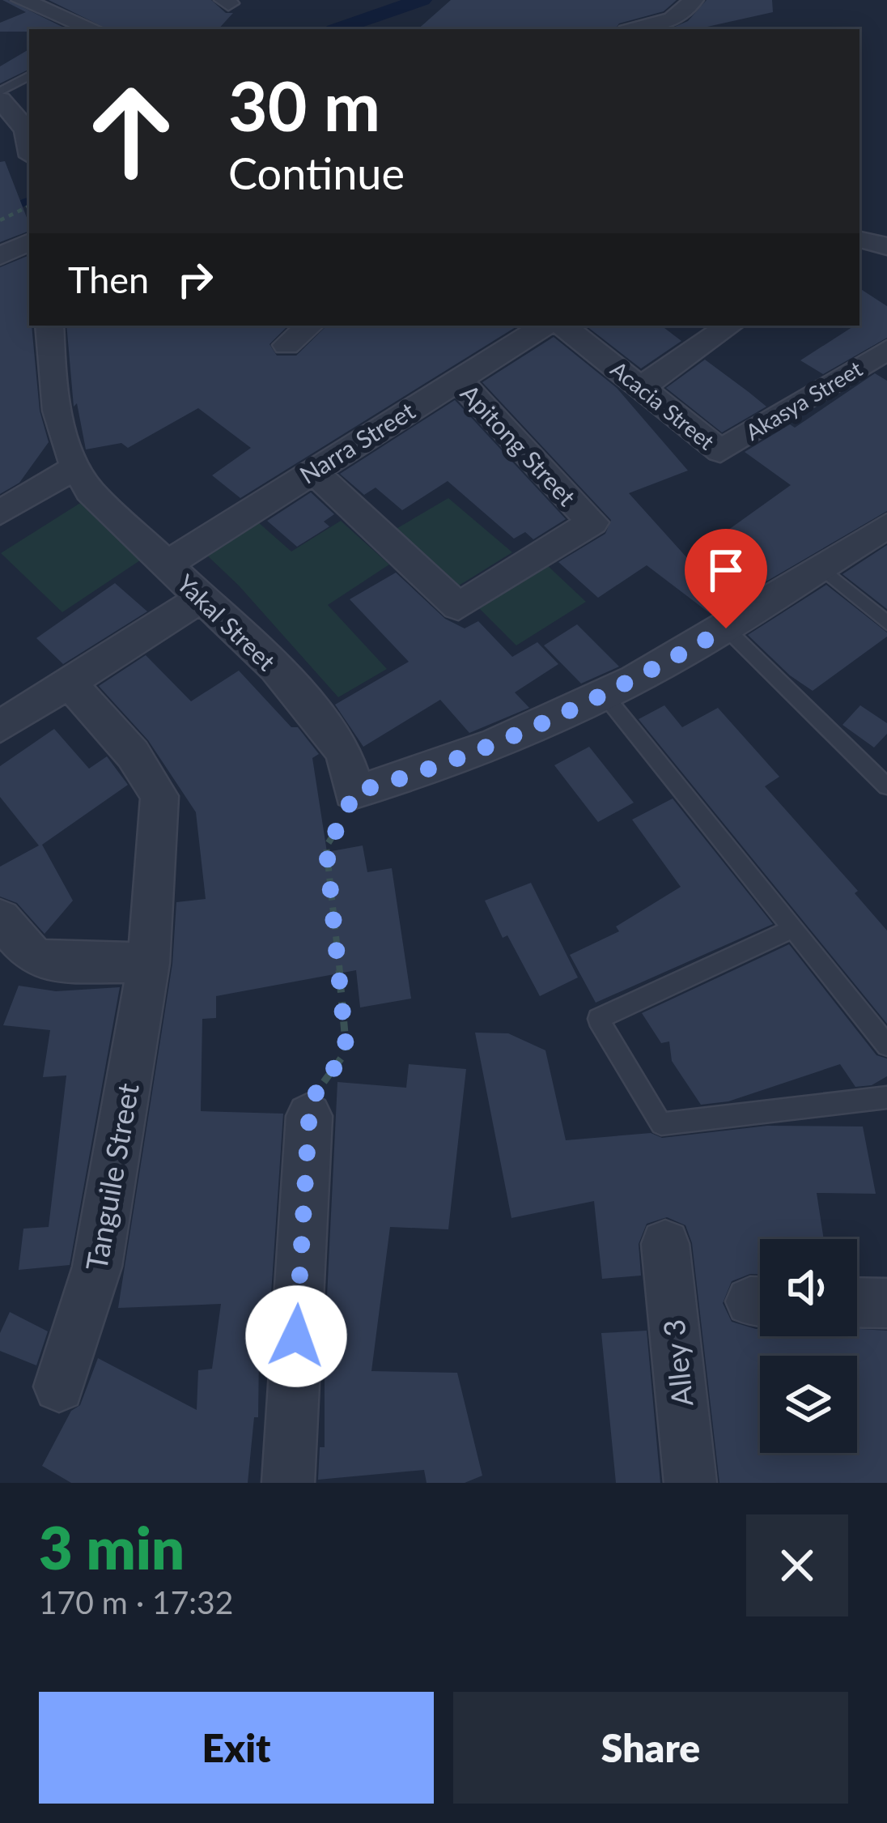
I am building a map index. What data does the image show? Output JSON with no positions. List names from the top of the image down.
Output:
{
  "streets": {
    "street": [
      "Akasya Street",
      "Acacia Street",
      "Narra Street",
      "Apitong Street",
      "Yakal Street",
      "Tanguile Street",
      "Alley 3"
    ]
  },
  "crossings": [
    ["Akasya Street", "Acacia Street"],
    ["Narra Street", "Apitong Street"],
    ["Narra Street", "Yakal Street"]
  ],
  "page": {
    "turn": ["30 m", "Continue"],
    "then": "Then",
    "heading": ["3 min", "170 m · 17:32"],
    "buttons": ["Exit", "Share"]
  }
}
